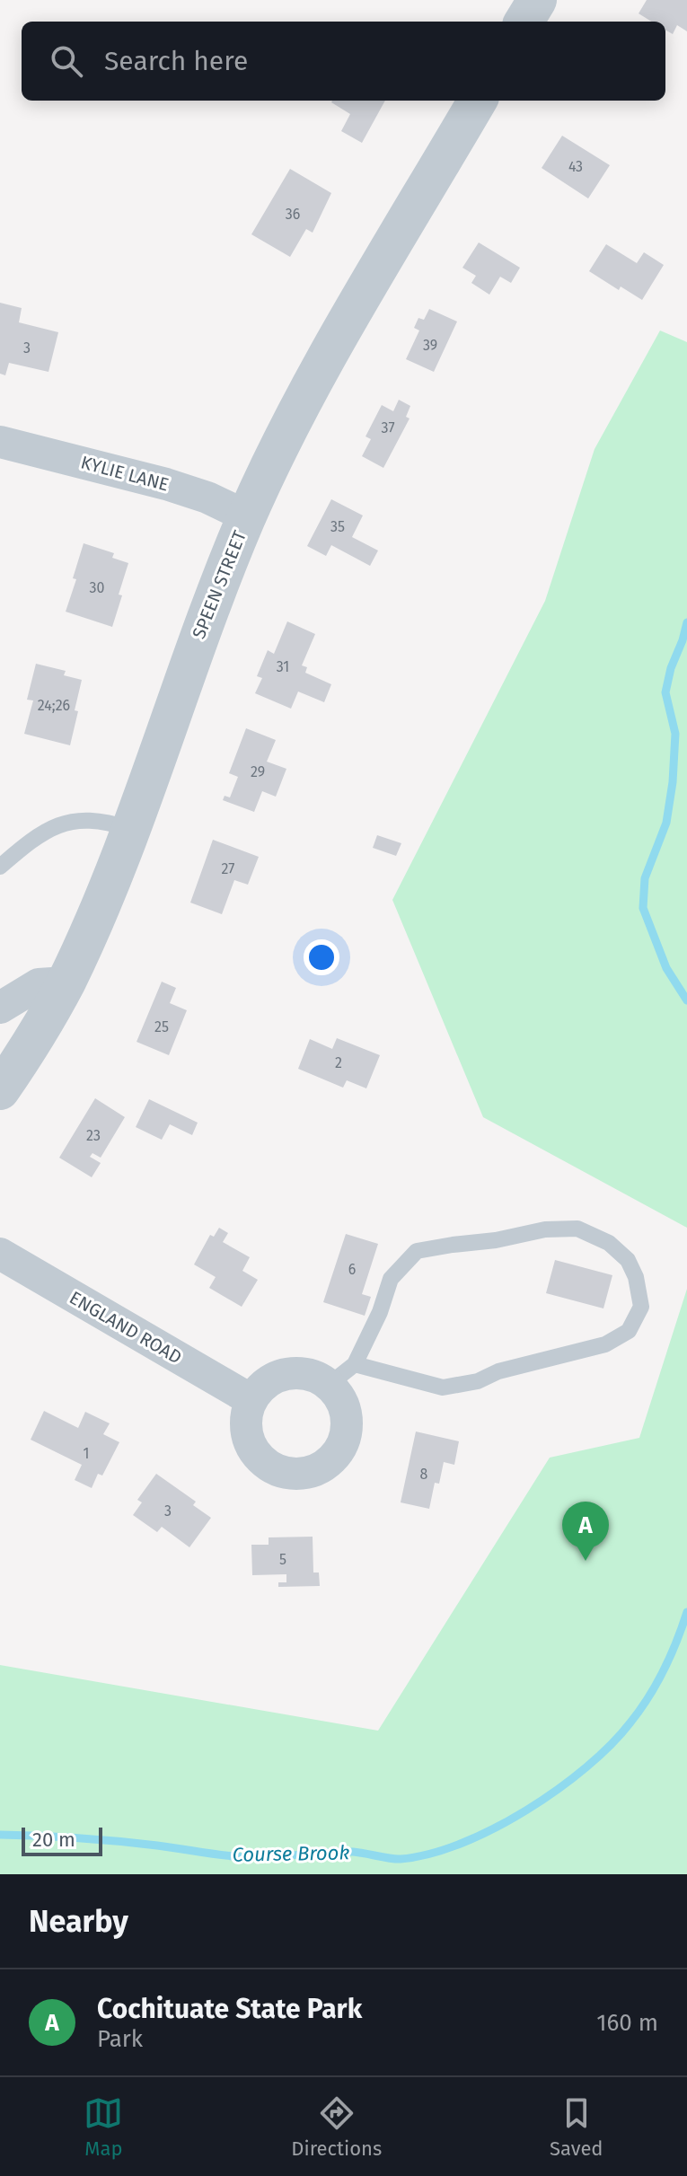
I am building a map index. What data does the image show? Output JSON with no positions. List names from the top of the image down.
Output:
{
  "streets": {
    "street": ["KYLIE LANE", "SPEEN STREET", "ENGLAND ROAD"]
  },
  "crossings": [
    ["KYLIE LANE", "SPEEN STREET"]
  ],
  "water": ["Course Brook"],
  "house_numbers": [
    "43",
    "36",
    "39",
    "3",
    "37",
    "35",
    "30",
    "31",
    "24;26",
    "29",
    "27",
    "25",
    "2",
    "23",
    "6",
    "1",
    "8",
    "3",
    "5"
  ],
  "scale_bar": "20 m",
  "page": {
    "search": "Search here",
    "pins": "A",
    "scale": "20 m",
    "heading": "Nearby",
    "list": [
      {
        "mark": "A",
        "name": "Cochituate State Park",
        "note": "Park",
        "value": "160 m"
      }
    ],
    "nav": ["Map", "Directions", "Saved"]
  }
}
